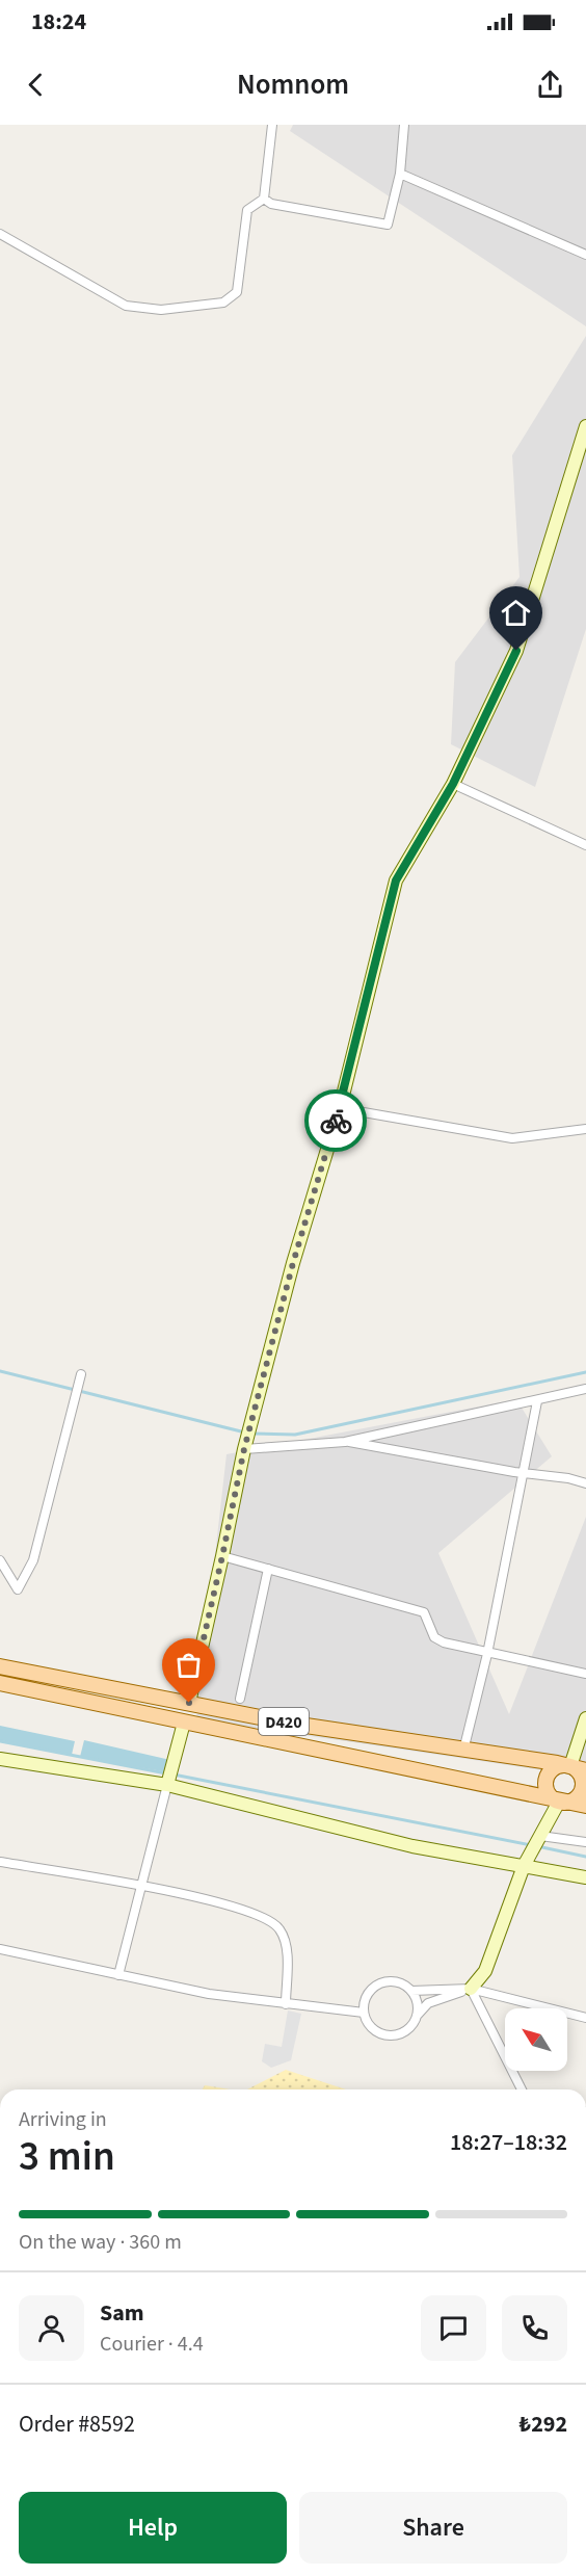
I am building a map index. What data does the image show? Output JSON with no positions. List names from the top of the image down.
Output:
{
  "streets": {
    "main road": ["D420"]
  },
  "north": "top left",
  "page": {
    "status": "18:24",
    "header": "Nomnom",
    "heading": ["3 min", "Arriving in", "18:27–18:32"],
    "panel": [
      "Sam",
      "Courier · 4.4",
      "Order #8592",
      "₺292"
    ],
    "bar": "On the way · 360 m",
    "buttons": ["Help", "Share"]
  }
}
